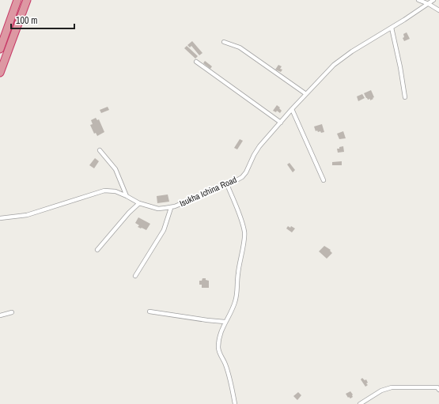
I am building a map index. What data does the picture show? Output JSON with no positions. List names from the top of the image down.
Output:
{
  "streets": {
    "street": ["Isukha Ichina Road"]
  },
  "scale_bar": "100 m"
}
